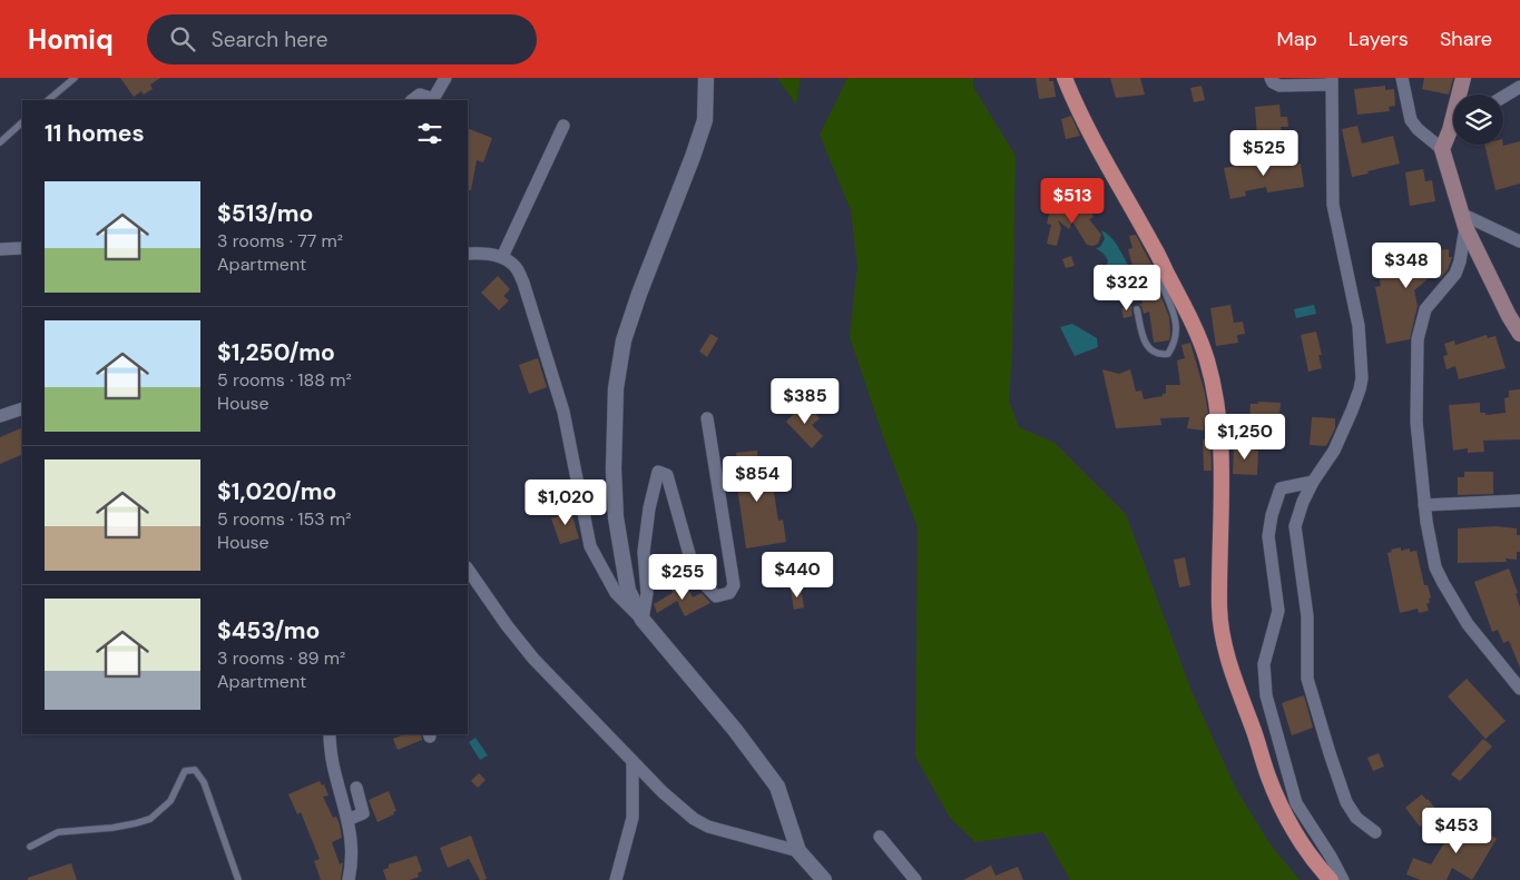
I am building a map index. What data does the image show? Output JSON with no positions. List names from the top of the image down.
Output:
{
  "page": {
    "header": "Homiq",
    "search": "Search here",
    "nav": ["Map", "Layers", "Share"],
    "heading": "11 homes",
    "price": [
      "$525",
      "$513",
      "$348",
      "$322",
      "$385",
      "$1,250",
      "$854",
      "$1,020",
      "$440",
      "$255",
      "$453"
    ],
    "list": [
      {
        "name": "$513/mo",
        "note": "3 rooms · 77 m² · Apartment"
      },
      {
        "name": "$1,250/mo",
        "note": "5 rooms · 188 m² · House"
      },
      {
        "name": "$1,020/mo",
        "note": "5 rooms · 153 m² · House"
      },
      {
        "name": "$453/mo",
        "note": "3 rooms · 89 m² · Apartment"
      }
    ]
  }
}
